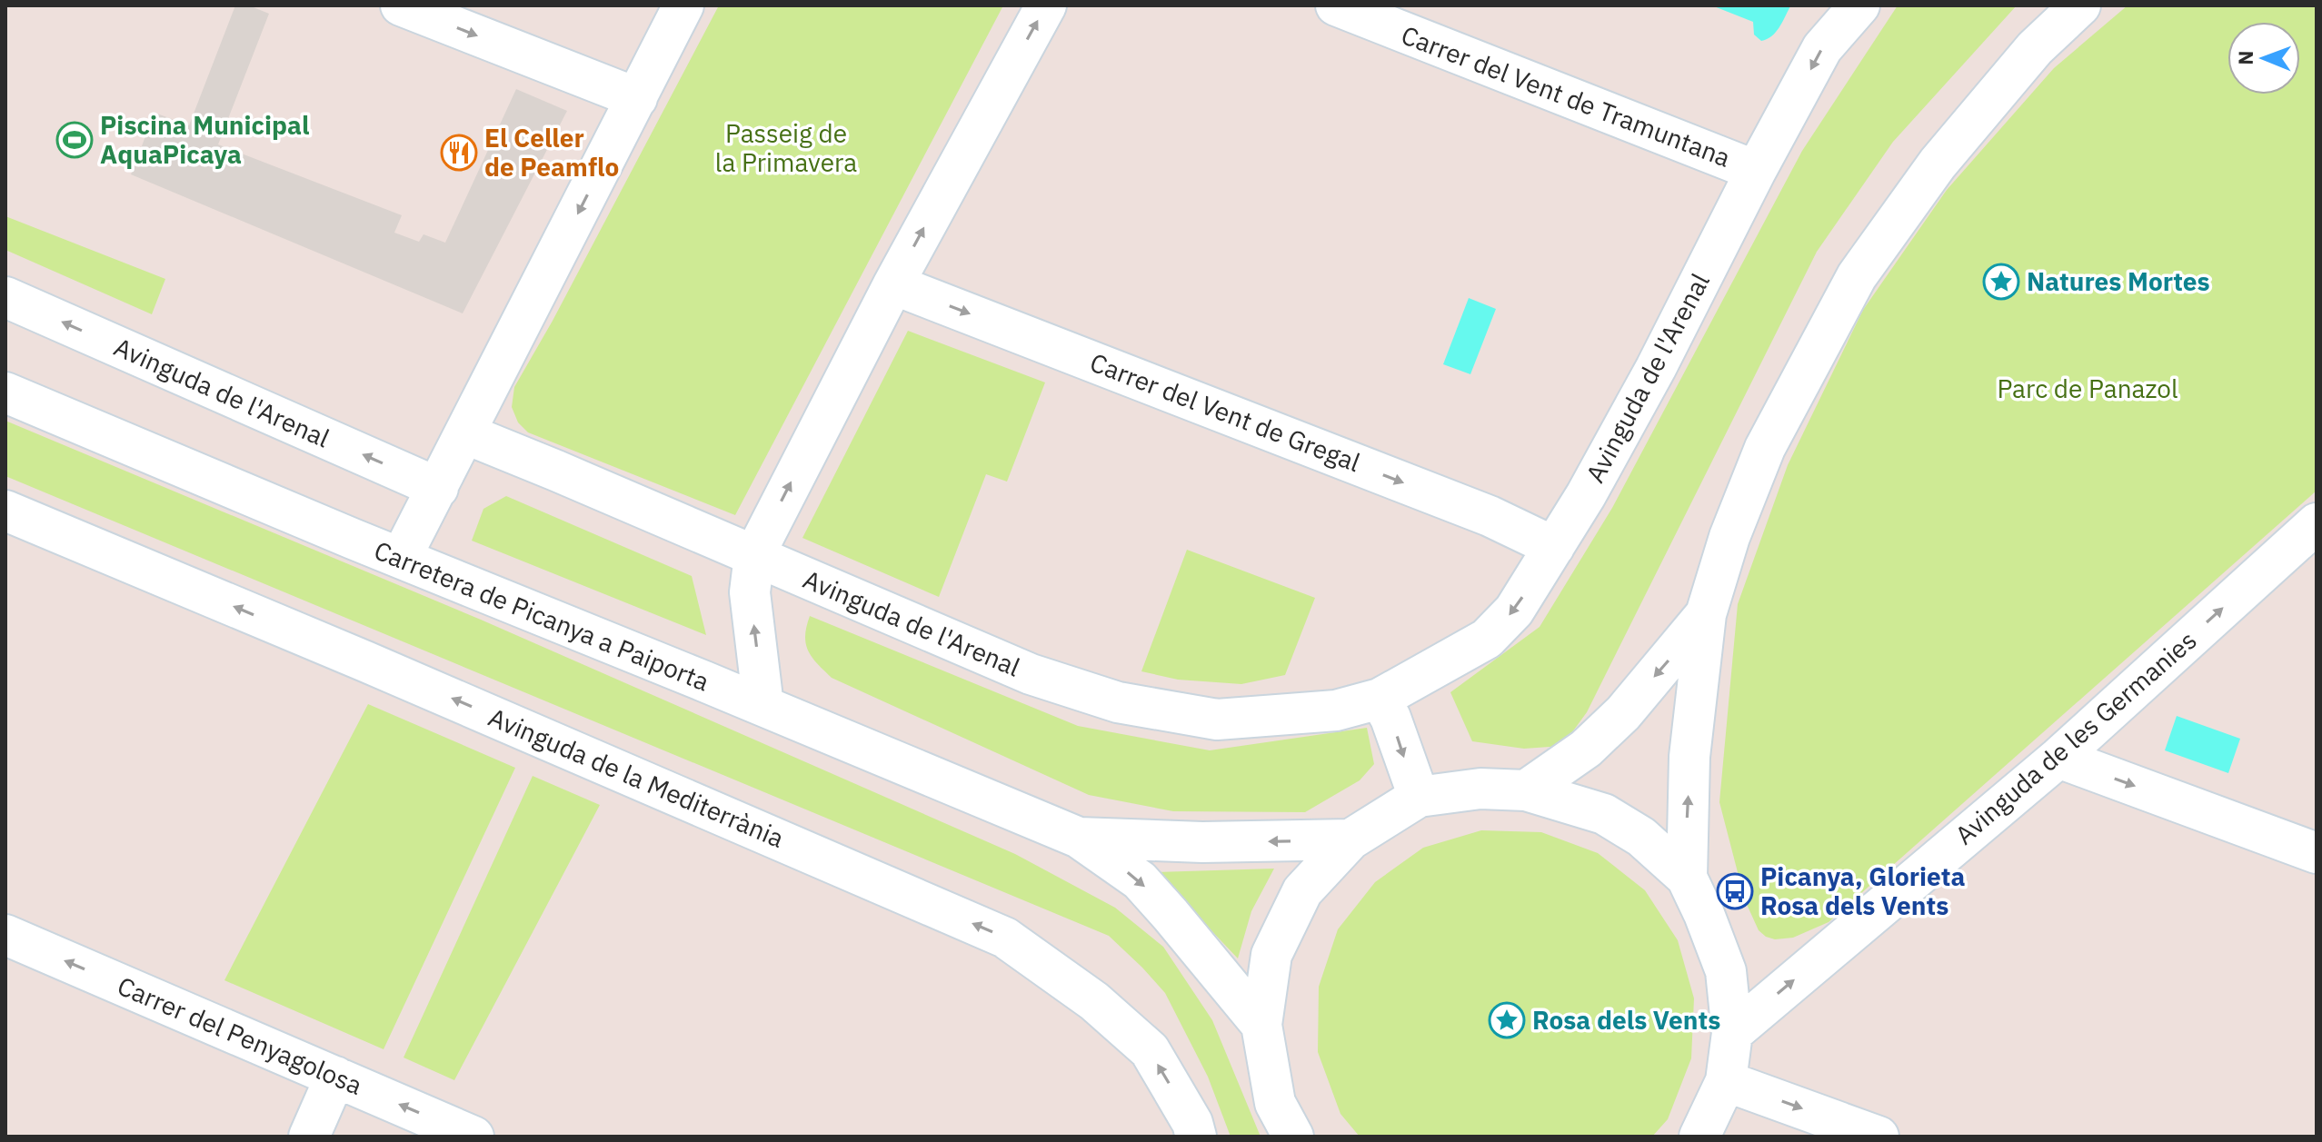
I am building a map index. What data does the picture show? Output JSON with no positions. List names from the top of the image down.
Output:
{
  "streets": {
    "street": [
      "Carrer del Vent de Tramuntana",
      "Avinguda de l'Arenal",
      "Carrer del Vent de Gregal",
      "Carretera de Picanya a Paiporta",
      "Avinguda de les Germanies",
      "Avinguda de la Mediterrània",
      "Carrer del Penyagolosa"
    ]
  },
  "crossings": [
    ["Carrer del Vent de Tramuntana", "Avinguda de l'Arenal"],
    ["Avinguda de l'Arenal", "Carrer del Vent de Gregal"]
  ],
  "one_way": ["Carrer del Vent de Gregal", "Avinguda de la Mediterrània", "Carrer del Penyagolosa"],
  "parks": ["Passeig de la Primavera", "Parc de Panazol"],
  "places": {
    "sports": ["Piscina Municipal AquaPicaya"],
    "restaurant": ["El Celler de Peamflo"],
    "place": ["Natures Mortes", "Rosa dels Vents"],
    "bus stop": ["Picanya, Glorieta Rosa dels Vents"]
  },
  "north": "left"
}
